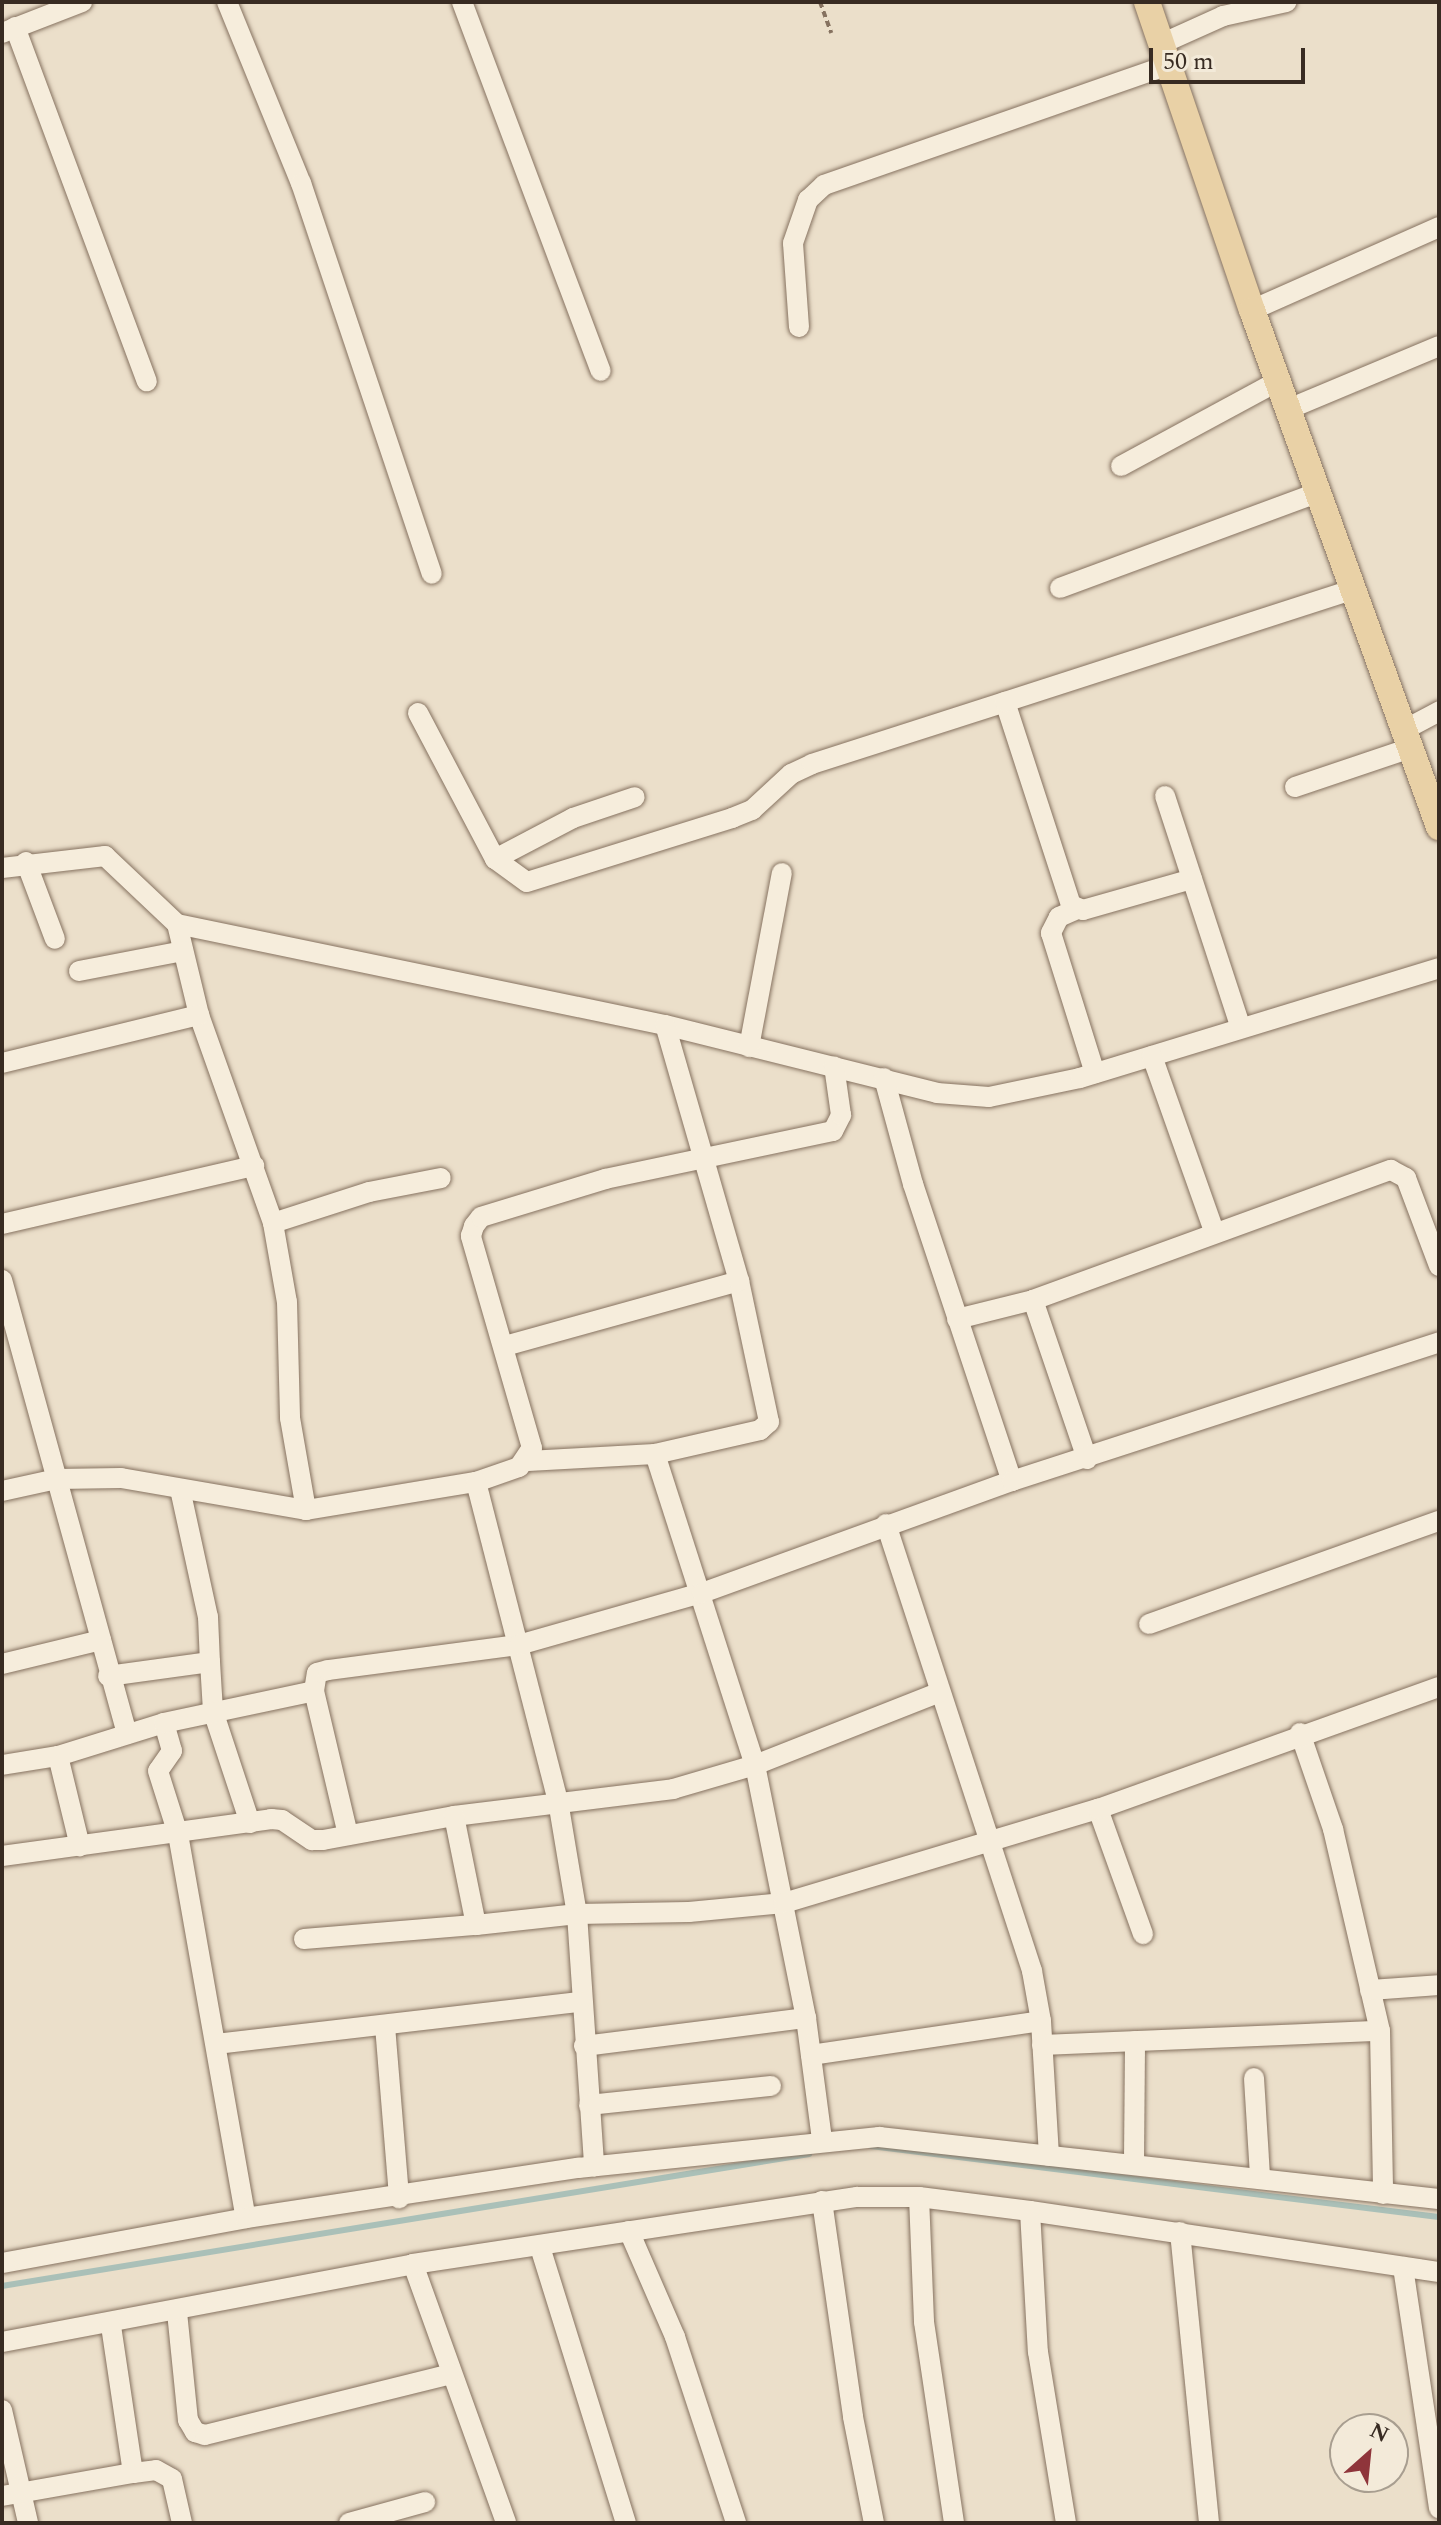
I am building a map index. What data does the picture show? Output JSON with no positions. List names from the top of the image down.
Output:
{
  "scale_bar": "50 m",
  "north": "top right"
}
